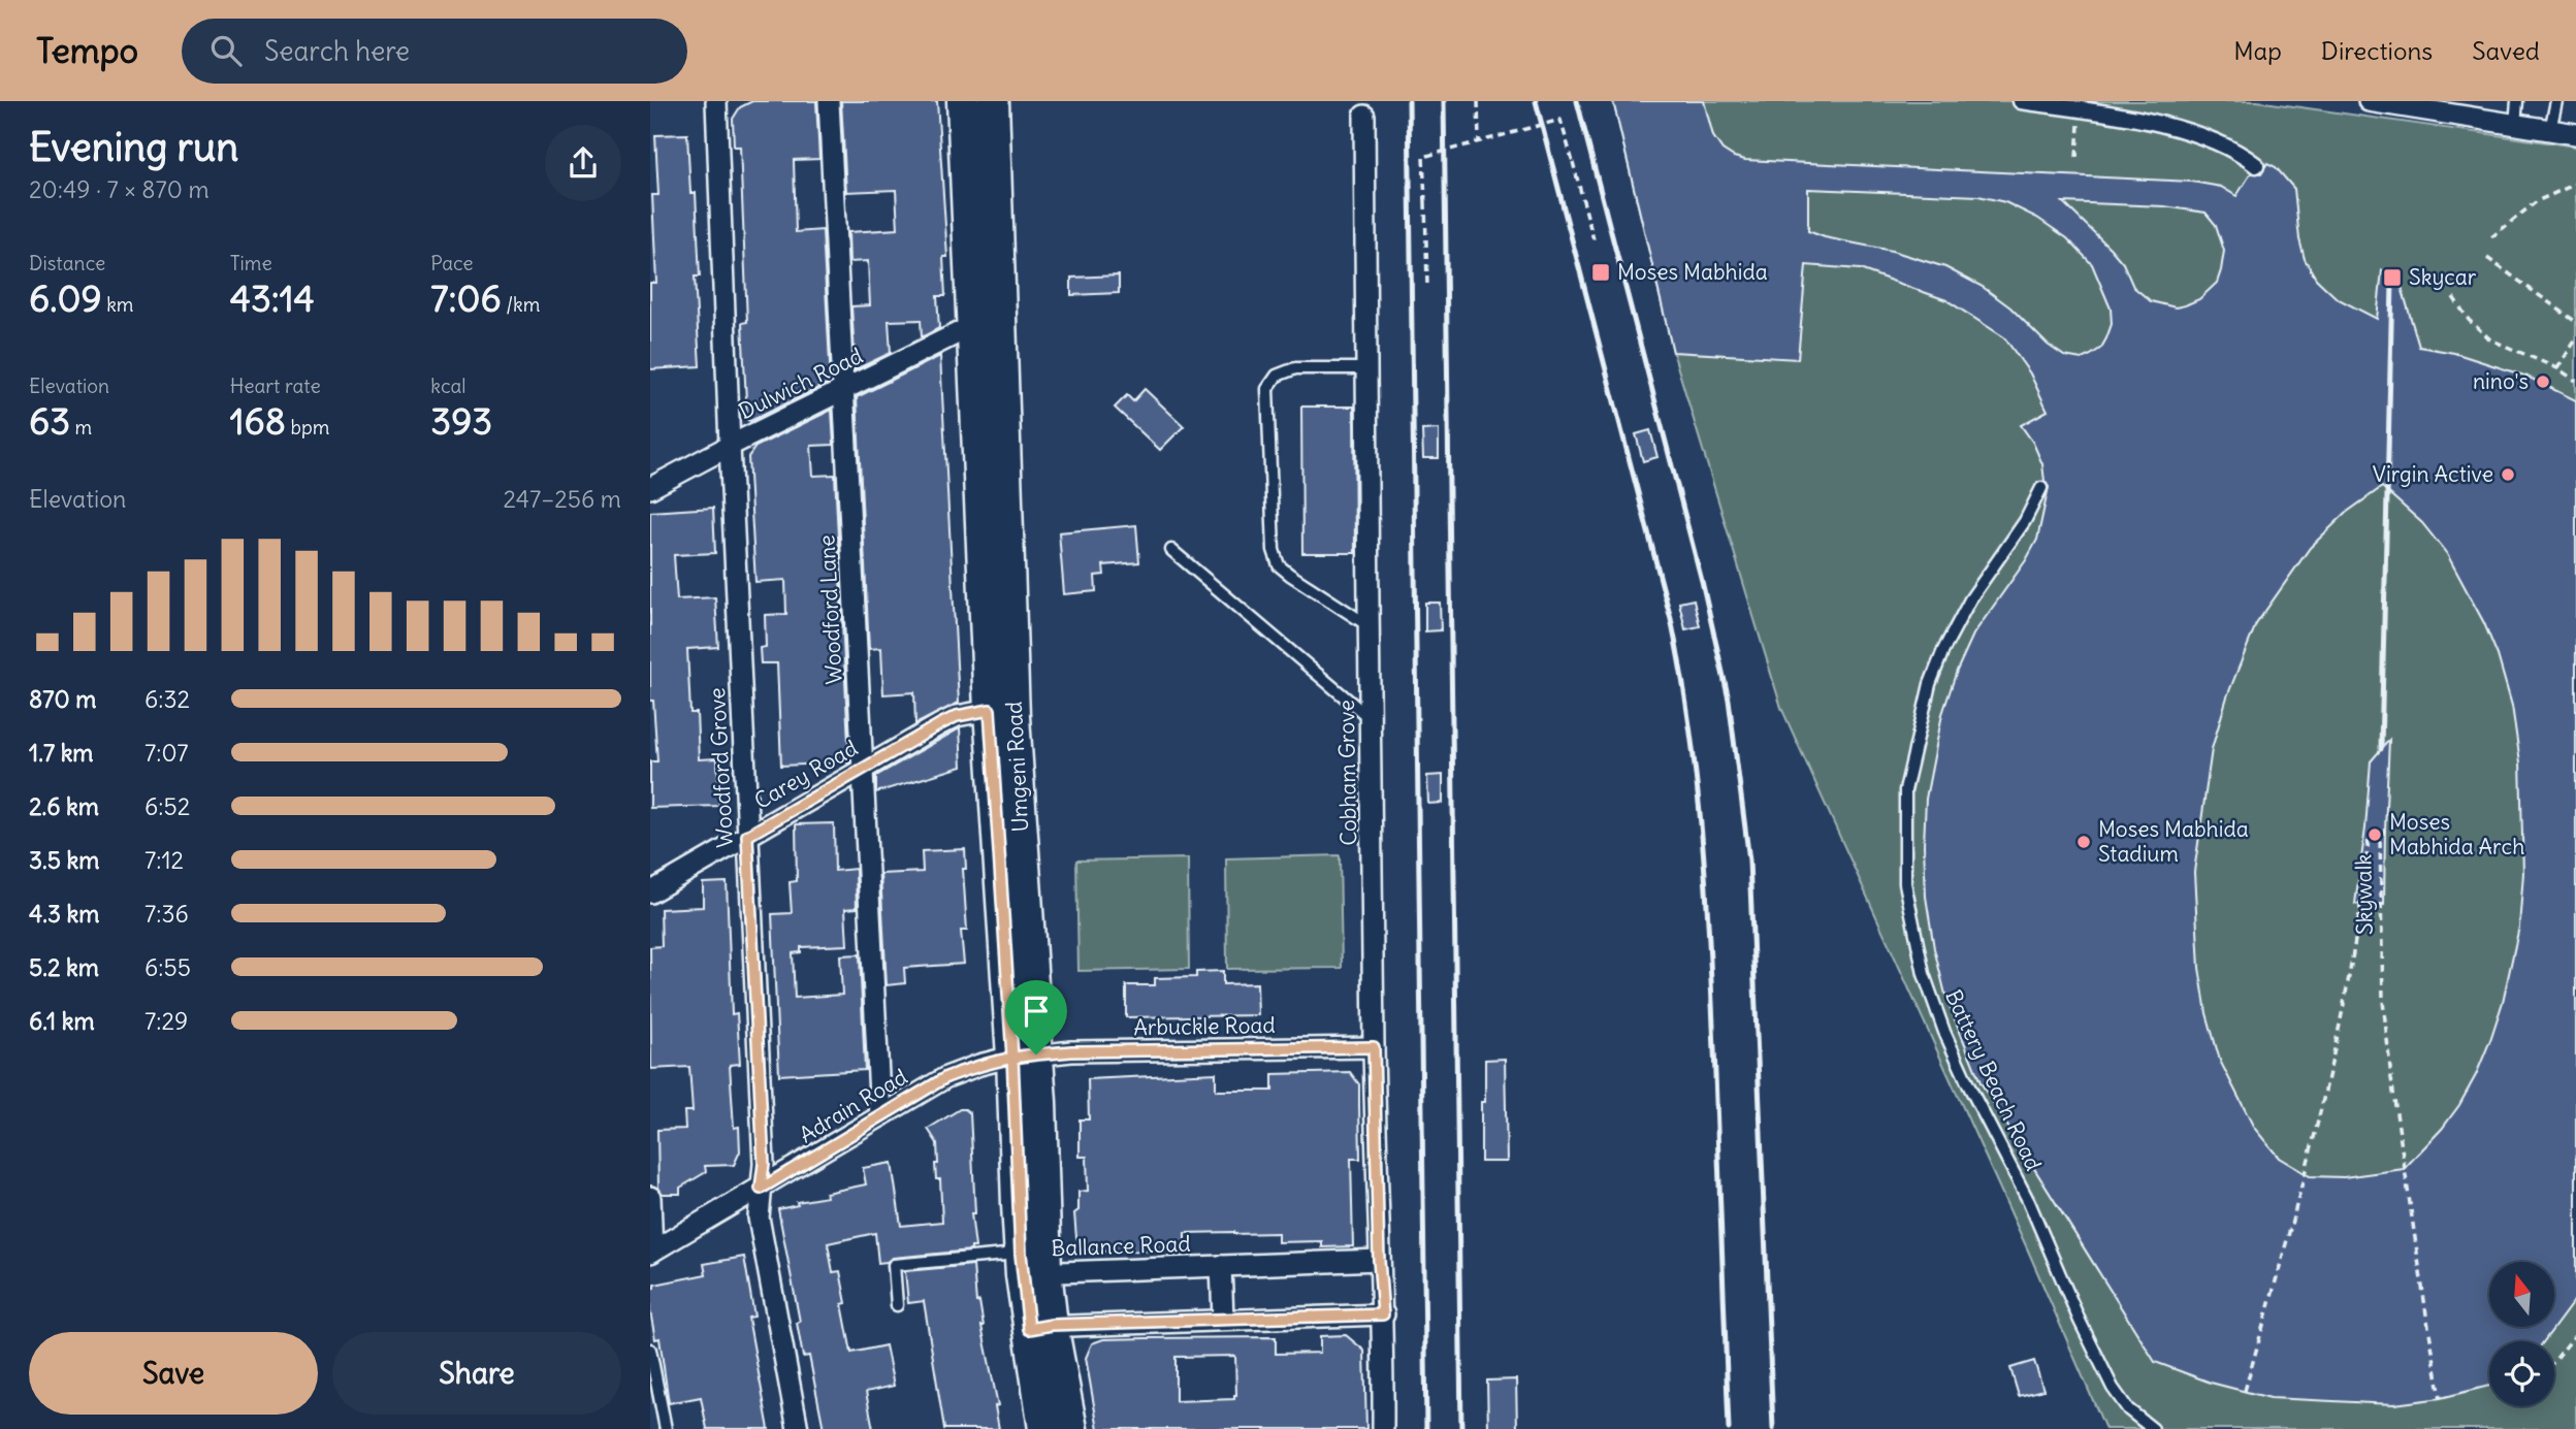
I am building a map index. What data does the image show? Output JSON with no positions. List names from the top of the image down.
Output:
{
  "streets": {
    "main road": ["Umgeni Road"],
    "street": [
      "Dulwich Road",
      "Woodford Lane",
      "Woodford Grove",
      "Cobham Grove",
      "Carey Road",
      "Arbuckle Road",
      "Adrain Road",
      "Ballance Road"
    ],
    "lane": ["Battery Beach Road"],
    "path": ["Skywalk"]
  },
  "crossings": [
    ["Dulwich Road", "Woodford Lane"],
    ["Dulwich Road", "Umgeni Road"],
    ["Dulwich Road", "Woodford Grove"],
    ["Woodford Lane", "Carey Road"],
    ["Woodford Lane", "Adrain Road"],
    ["Umgeni Road", "Carey Road"],
    ["Umgeni Road", "Arbuckle Road"],
    ["Umgeni Road", "Adrain Road"],
    ["Umgeni Road", "Ballance Road"],
    ["Woodford Grove", "Carey Road"],
    ["Woodford Grove", "Adrain Road"],
    ["Cobham Grove", "Arbuckle Road"],
    ["Cobham Grove", "Ballance Road"],
    ["Arbuckle Road", "Adrain Road"]
  ],
  "places": {
    "transit": ["Moses Mabhida", "Skycar"],
    "other": [
      "nino's",
      "Virgin Active",
      "Moses Mabhida Arch",
      "Moses Mabhida Stadium"
    ]
  },
  "north": "top",
  "page": {
    "header": "Tempo",
    "search": "Search here",
    "nav": ["Map", "Directions", "Saved"],
    "heading": ["Evening run", "20:49 · 7 × 870 m"],
    "stats": [
      ["Distance", "6.09 km"],
      ["Time", "43:14"],
      ["Pace", "7:06 /km"],
      ["Elevation", "63 m"],
      ["Heart rate", "168 bpm"],
      ["kcal", "393"]
    ],
    "chart": ["Elevation", "247–256 m"],
    "list": [
      {
        "name": "870 m",
        "note": "6:32"
      },
      {
        "name": "1.7 km",
        "note": "7:07"
      },
      {
        "name": "2.6 km",
        "note": "6:52"
      },
      {
        "name": "3.5 km",
        "note": "7:12"
      },
      {
        "name": "4.3 km",
        "note": "7:36"
      },
      {
        "name": "5.2 km",
        "note": "6:55"
      },
      {
        "name": "6.1 km",
        "note": "7:29"
      }
    ],
    "buttons": ["Save", "Share"]
  }
}
